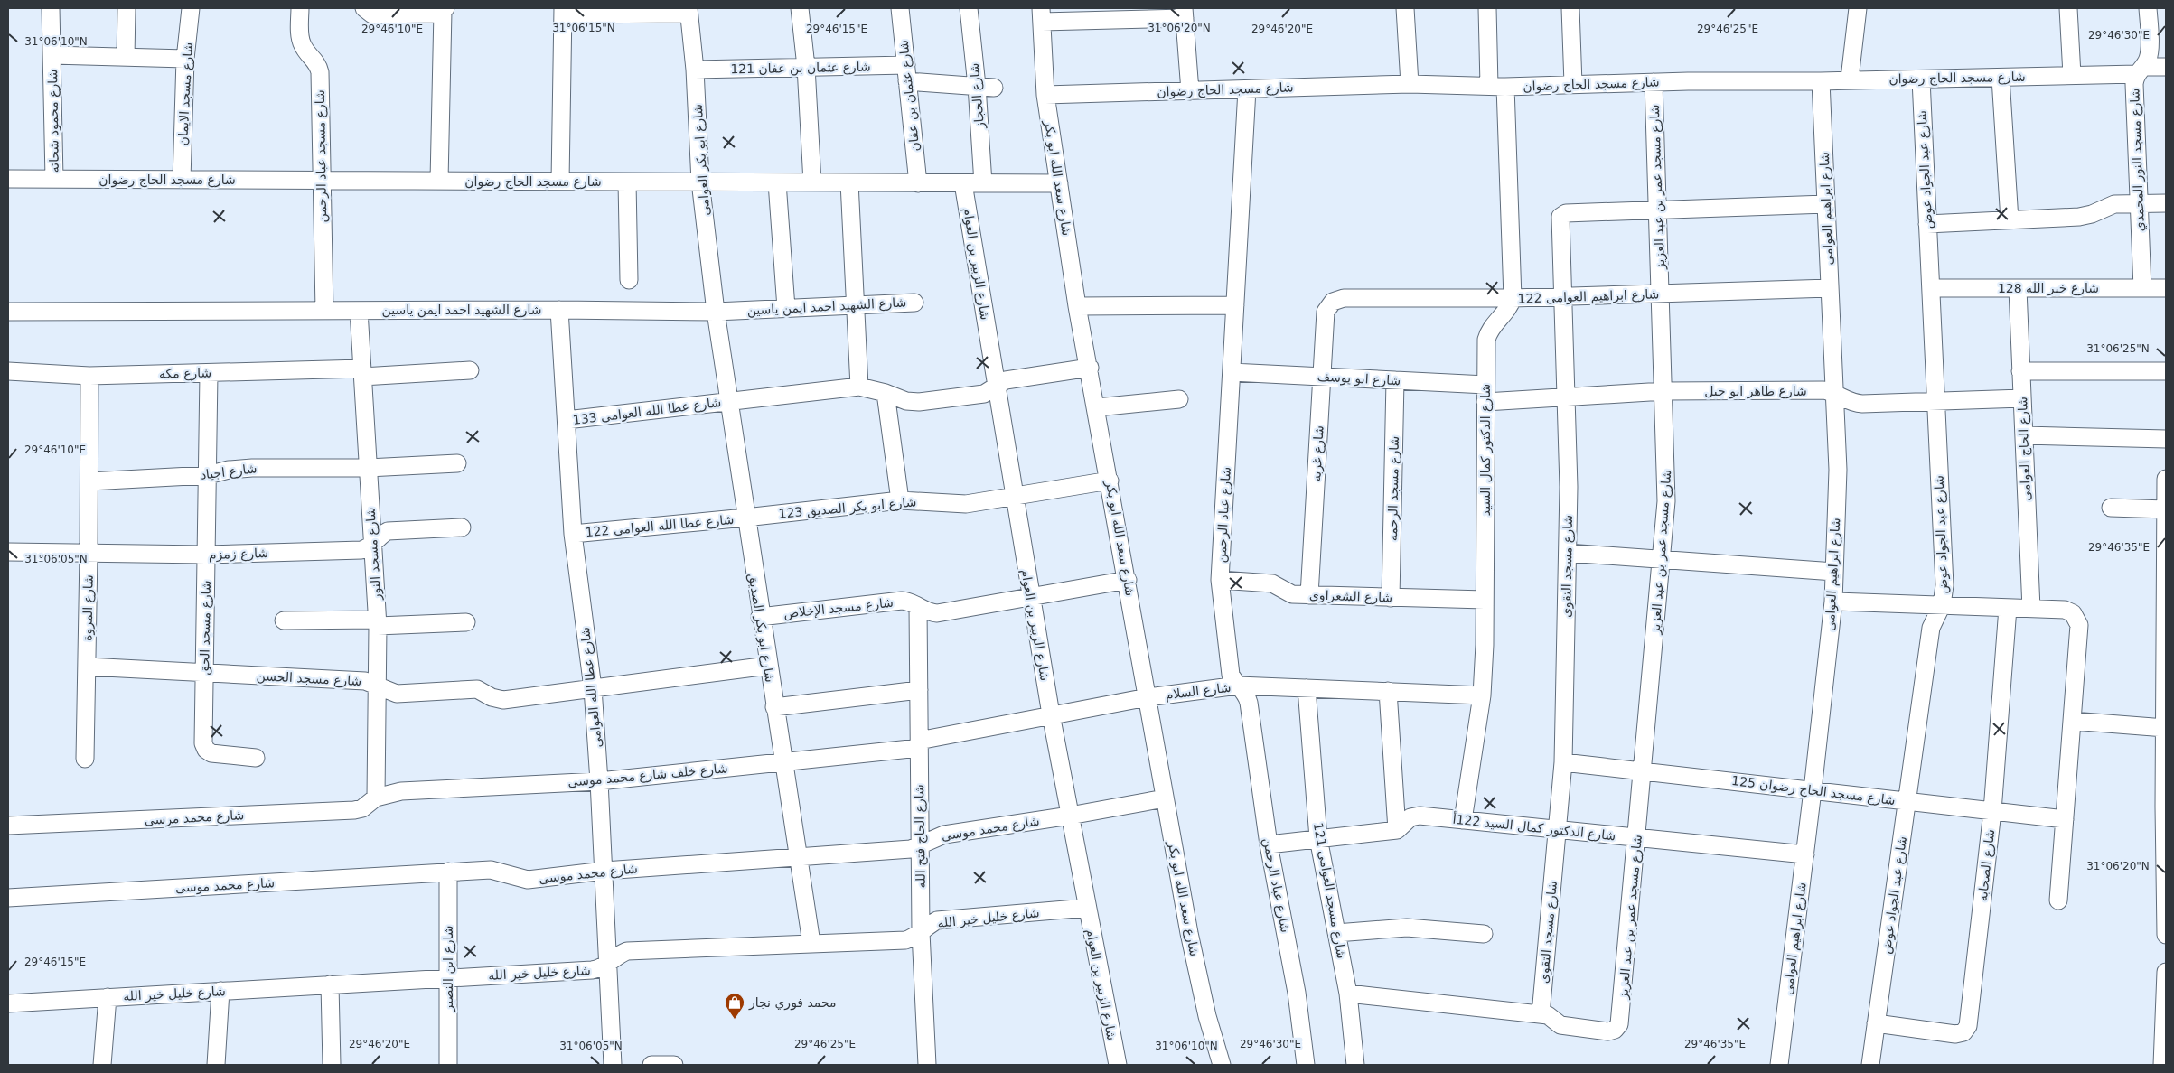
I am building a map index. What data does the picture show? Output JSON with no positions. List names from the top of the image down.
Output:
{
  "streets": {
    "street": [
      "شارع عثمان بن عفان 121",
      "شارع مسجد الحاج رضوان",
      "شارع مسجد الايمان",
      "شارع عثمان بن عفان",
      "شارع الحجاز",
      "شارع محمود شحاته",
      "شارع مسجد عباد الرحمن",
      "شارع ابو بكر العوامى",
      "شارع مسجد النور المحمدي",
      "شارع عبد الجواد عوض",
      "شارع سعد الله ابو بكر",
      "شارع مسجد عمر بن عبد العزيز",
      "شارع ابراهيم العوامى",
      "شارع الزبير بن العوام",
      "شارع خير الله 128",
      "شارع ابراهيم العوامى 122",
      "شارع الشهيد احمد ايمن ياسين",
      "شارع مكه",
      "شارع ابو يوسف",
      "شارع طاهر ابو جبل",
      "شارع عطا الله العوامى 133",
      "شارع الحاج العوامى",
      "شارع الدكتور كمال السيد",
      "شارع غربه",
      "شارع اجياد",
      "شارع مسجد الرحمه",
      "شارع ابو بكر الصديق 123",
      "شارع عباد الرحمن",
      "شارع عطا الله العوامى 122",
      "شارع زمزم",
      "شارع مسجد النور",
      "شارع مسجد التقوى",
      "شارع الشعراوى",
      "شارع المروة",
      "شارع مسجد الإخلاص",
      "شارع مسجد الحق",
      "شارع ابو بكر الصديق",
      "شارع مسجد الحسن",
      "شارع عطا الله العوامى",
      "شارع السلام",
      "شارع خلف شارع محمد موسى",
      "شارع مسجد الحاج رضوان 125",
      "شارع محمد مرسى",
      "شارع الدكتور كمال السيد 122أ",
      "شارع محمد موسى",
      "شارع الحاج فتح الله",
      "شارع الصحابه",
      "شارع مسجد العوامى 121",
      "شارع خليل خير الله",
      "شارع ابن النصير"
    ]
  },
  "crossings": [
    ["شارع عثمان بن عفان 121", "شارع عثمان بن عفان"],
    ["شارع عثمان بن عفان 121", "شارع الحجاز"],
    ["شارع عثمان بن عفان 121", "شارع ابو بكر العوامى"],
    ["شارع مسجد الحاج رضوان", "شارع مسجد الايمان"],
    ["شارع مسجد الحاج رضوان", "شارع عثمان بن عفان"],
    ["شارع مسجد الحاج رضوان", "شارع الحجاز"],
    ["شارع مسجد الحاج رضوان", "شارع محمود شحاته"],
    ["شارع مسجد الحاج رضوان", "شارع مسجد عباد الرحمن"],
    ["شارع مسجد الحاج رضوان", "شارع ابو بكر العوامى"],
    ["شارع مسجد الحاج رضوان", "شارع مسجد النور المحمدي"],
    ["شارع مسجد الحاج رضوان", "شارع عبد الجواد عوض"],
    ["شارع مسجد الحاج رضوان", "شارع سعد الله ابو بكر"],
    ["شارع مسجد الحاج رضوان", "شارع مسجد عمر بن عبد العزيز"],
    ["شارع مسجد الحاج رضوان", "شارع ابراهيم العوامى"],
    ["شارع مسجد الحاج رضوان", "شارع الزبير بن العوام"],
    ["شارع مسجد الحاج رضوان", "شارع عباد الرحمن"],
    ["شارع مسجد عباد الرحمن", "شارع الشهيد احمد ايمن ياسين"],
    ["شارع ابو بكر العوامى", "شارع الشهيد احمد ايمن ياسين"],
    ["شارع ابو بكر العوامى", "شارع ابو بكر الصديق"],
    ["شارع مسجد النور المحمدي", "شارع خير الله 128"],
    ["شارع عبد الجواد عوض", "شارع خير الله 128"],
    ["شارع عبد الجواد عوض", "شارع طاهر ابو جبل"],
    ["شارع عبد الجواد عوض", "شارع مسجد الحاج رضوان 125"],
    ["شارع عبد الجواد عوض", "شارع الصحابه"],
    ["شارع سعد الله ابو بكر", "شارع عطا الله العوامى 133"],
    ["شارع سعد الله ابو بكر", "شارع ابو بكر الصديق 123"],
    ["شارع سعد الله ابو بكر", "شارع مسجد الإخلاص"],
    ["شارع سعد الله ابو بكر", "شارع السلام"],
    ["شارع سعد الله ابو بكر", "شارع محمد موسى"],
    ["شارع مسجد عمر بن عبد العزيز", "شارع ابراهيم العوامى 122"],
    ["شارع مسجد عمر بن عبد العزيز", "شارع طاهر ابو جبل"],
    ["شارع مسجد عمر بن عبد العزيز", "شارع مسجد التقوى"],
    ["شارع مسجد عمر بن عبد العزيز", "شارع مسجد الحاج رضوان 125"],
    ["شارع مسجد عمر بن عبد العزيز", "شارع الدكتور كمال السيد 122أ"],
    ["شارع ابراهيم العوامى", "شارع ابراهيم العوامى 122"],
    ["شارع ابراهيم العوامى", "شارع طاهر ابو جبل"],
    ["شارع ابراهيم العوامى", "شارع مسجد الحاج رضوان 125"],
    ["شارع ابراهيم العوامى", "شارع الدكتور كمال السيد 122أ"],
    ["شارع الزبير بن العوام", "شارع عطا الله العوامى 133"],
    ["شارع الزبير بن العوام", "شارع ابو بكر الصديق 123"],
    ["شارع الزبير بن العوام", "شارع مسجد الإخلاص"],
    ["شارع الزبير بن العوام", "شارع السلام"],
    ["شارع الزبير بن العوام", "شارع محمد موسى"],
    ["شارع الزبير بن العوام", "شارع خليل خير الله"],
    ["شارع خير الله 128", "شارع الحاج العوامى"],
    ["شارع ابراهيم العوامى 122", "شارع الدكتور كمال السيد"],
    ["شارع ابراهيم العوامى 122", "شارع غربه"],
    ["شارع ابراهيم العوامى 122", "شارع مسجد التقوى"],
    ["شارع الشهيد احمد ايمن ياسين", "شارع مسجد النور"],
    ["شارع الشهيد احمد ايمن ياسين", "شارع ابو بكر الصديق"],
    ["شارع الشهيد احمد ايمن ياسين", "شارع عطا الله العوامى"],
    ["شارع مكه", "شارع مسجد النور"],
    ["شارع مكه", "شارع المروة"],
    ["شارع مكه", "شارع مسجد الحق"],
    ["شارع ابو يوسف", "شارع الدكتور كمال السيد"],
    ["شارع ابو يوسف", "شارع غربه"],
    ["شارع ابو يوسف", "شارع مسجد الرحمه"],
    ["شارع ابو يوسف", "شارع عباد الرحمن"],
    ["شارع طاهر ابو جبل", "شارع الحاج العوامى"],
    ["شارع طاهر ابو جبل", "شارع الدكتور كمال السيد"],
    ["شارع طاهر ابو جبل", "شارع مسجد التقوى"],
    ["شارع عطا الله العوامى 133", "شارع ابو بكر الصديق"],
    ["شارع عطا الله العوامى 133", "شارع عطا الله العوامى"],
    ["شارع الدكتور كمال السيد", "شارع الشعراوى"],
    ["شارع الدكتور كمال السيد", "شارع السلام"],
    ["شارع الدكتور كمال السيد", "شارع الدكتور كمال السيد 122أ"],
    ["شارع غربه", "شارع الشعراوى"],
    ["شارع اجياد", "شارع مسجد النور"],
    ["شارع اجياد", "شارع المروة"],
    ["شارع اجياد", "شارع مسجد الحق"],
    ["شارع مسجد الرحمه", "شارع الشعراوى"],
    ["شارع ابو بكر الصديق 123", "شارع عطا الله العوامى 122"],
    ["شارع ابو بكر الصديق 123", "شارع ابو بكر الصديق"],
    ["شارع عباد الرحمن", "شارع الشعراوى"],
    ["شارع عباد الرحمن", "شارع السلام"],
    ["شارع عطا الله العوامى 122", "شارع ابو بكر الصديق"],
    ["شارع عطا الله العوامى 122", "شارع عطا الله العوامى"],
    ["شارع زمزم", "شارع مسجد النور"],
    ["شارع زمزم", "شارع المروة"],
    ["شارع زمزم", "شارع مسجد الحق"],
    ["شارع مسجد النور", "شارع مسجد الحسن"],
    ["شارع مسجد النور", "شارع خلف شارع محمد موسى"],
    ["شارع مسجد النور", "شارع محمد مرسى"],
    ["شارع مسجد التقوى", "شارع مسجد الحاج رضوان 125"],
    ["شارع مسجد التقوى", "شارع الدكتور كمال السيد 122أ"],
    ["شارع المروة", "شارع مسجد الحسن"],
    ["شارع مسجد الإخلاص", "شارع ابو بكر الصديق"],
    ["شارع مسجد الإخلاص", "شارع الحاج فتح الله"],
    ["شارع مسجد الحق", "شارع مسجد الحسن"],
    ["شارع ابو بكر الصديق", "شارع مسجد الحسن"],
    ["شارع ابو بكر الصديق", "شارع خلف شارع محمد موسى"],
    ["شارع ابو بكر الصديق", "شارع محمد موسى"],
    ["شارع ابو بكر الصديق", "شارع خليل خير الله"],
    ["شارع مسجد الحسن", "شارع عطا الله العوامى"],
    ["شارع عطا الله العوامى", "شارع خلف شارع محمد موسى"],
    ["شارع عطا الله العوامى", "شارع محمد موسى"],
    ["شارع عطا الله العوامى", "شارع خليل خير الله"],
    ["شارع السلام", "شارع خلف شارع محمد موسى"],
    ["شارع السلام", "شارع الحاج فتح الله"],
    ["شارع السلام", "شارع مسجد العوامى 121"],
    ["شارع خلف شارع محمد موسى", "شارع محمد مرسى"],
    ["شارع خلف شارع محمد موسى", "شارع الحاج فتح الله"],
    ["شارع مسجد الحاج رضوان 125", "شارع الصحابه"],
    ["شارع محمد موسى", "شارع الحاج فتح الله"],
    ["شارع محمد موسى", "شارع ابن النصير"],
    ["شارع الحاج فتح الله", "شارع خليل خير الله"],
    ["شارع خليل خير الله", "شارع ابن النصير"]
  ],
  "places": {
    "shop": ["محمد فوري نجار"]
  },
  "coordinates": [
    "31°06'15\"N",
    "31°06'20\"N",
    "29°46'10\"E",
    "29°46'15\"E",
    "29°46'20\"E",
    "29°46'25\"E",
    "29°46'30\"E",
    "31°06'10\"N",
    "31°06'25\"N",
    "29°46'35\"E",
    "31°06'05\"N"
  ]
}
